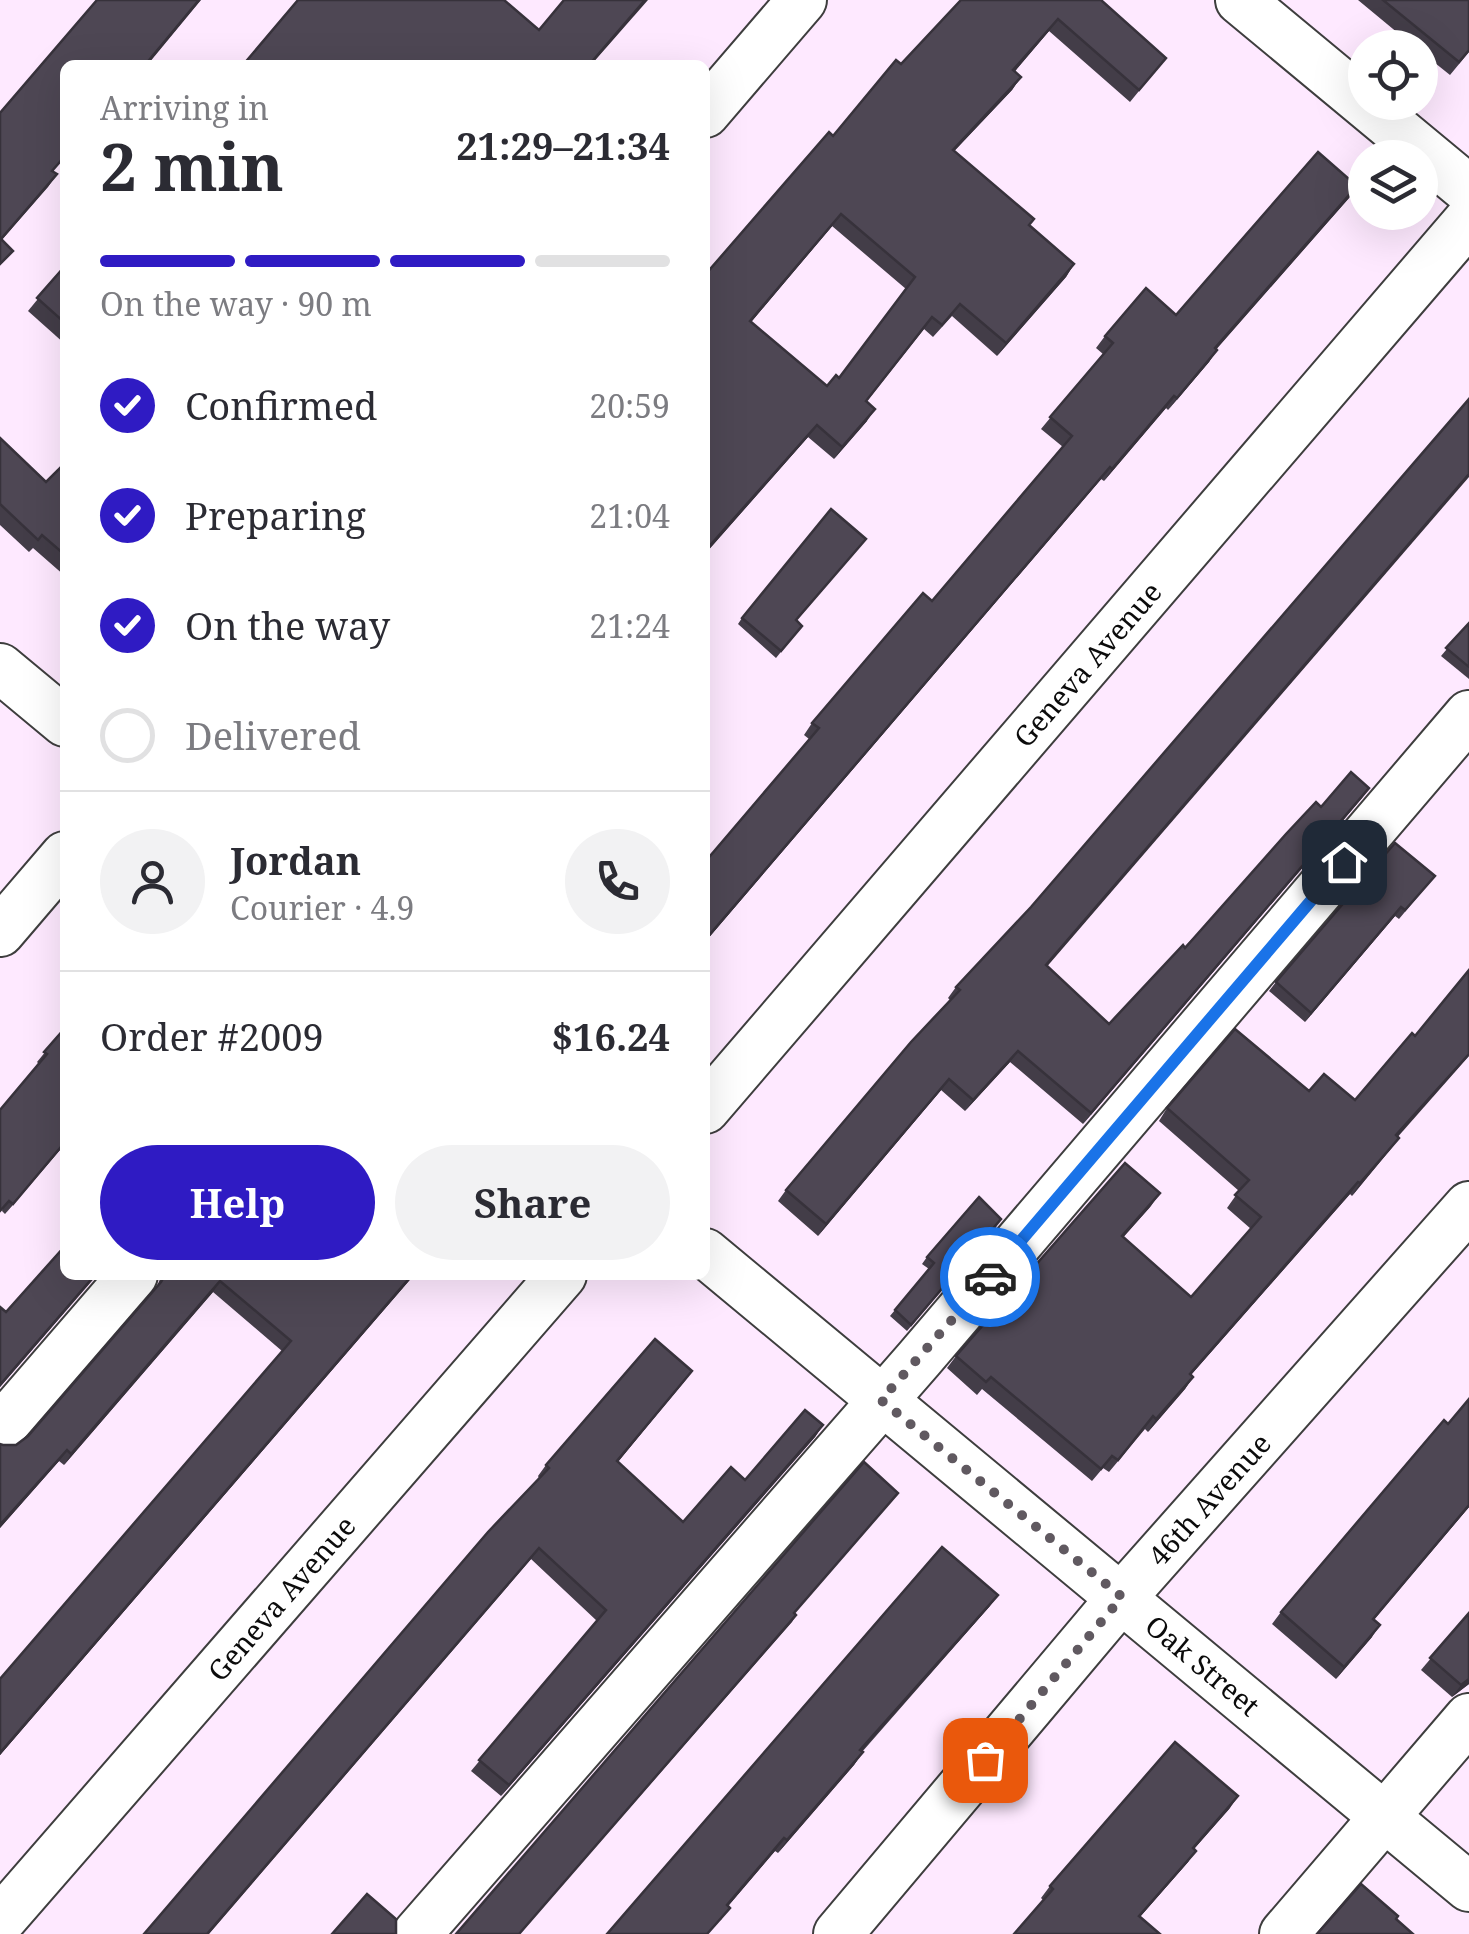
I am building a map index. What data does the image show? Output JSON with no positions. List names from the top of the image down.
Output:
{
  "streets": {
    "street": ["Geneva Avenue", "46th Avenue", "Oak Street"]
  },
  "crossings": [
    ["46th Avenue", "Oak Street"]
  ],
  "page": {
    "heading": ["2 min", "Arriving in", "21:29–21:34"],
    "panel": [
      "Jordan",
      "Courier · 4.9",
      "Order #2009",
      "$16.24"
    ],
    "bar": "On the way · 90 m",
    "list": [
      ["Confirmed", "20:59"],
      ["Preparing", "21:04"],
      ["On the way", "21:24"],
      "Delivered"
    ],
    "buttons": ["Help", "Share"]
  }
}
